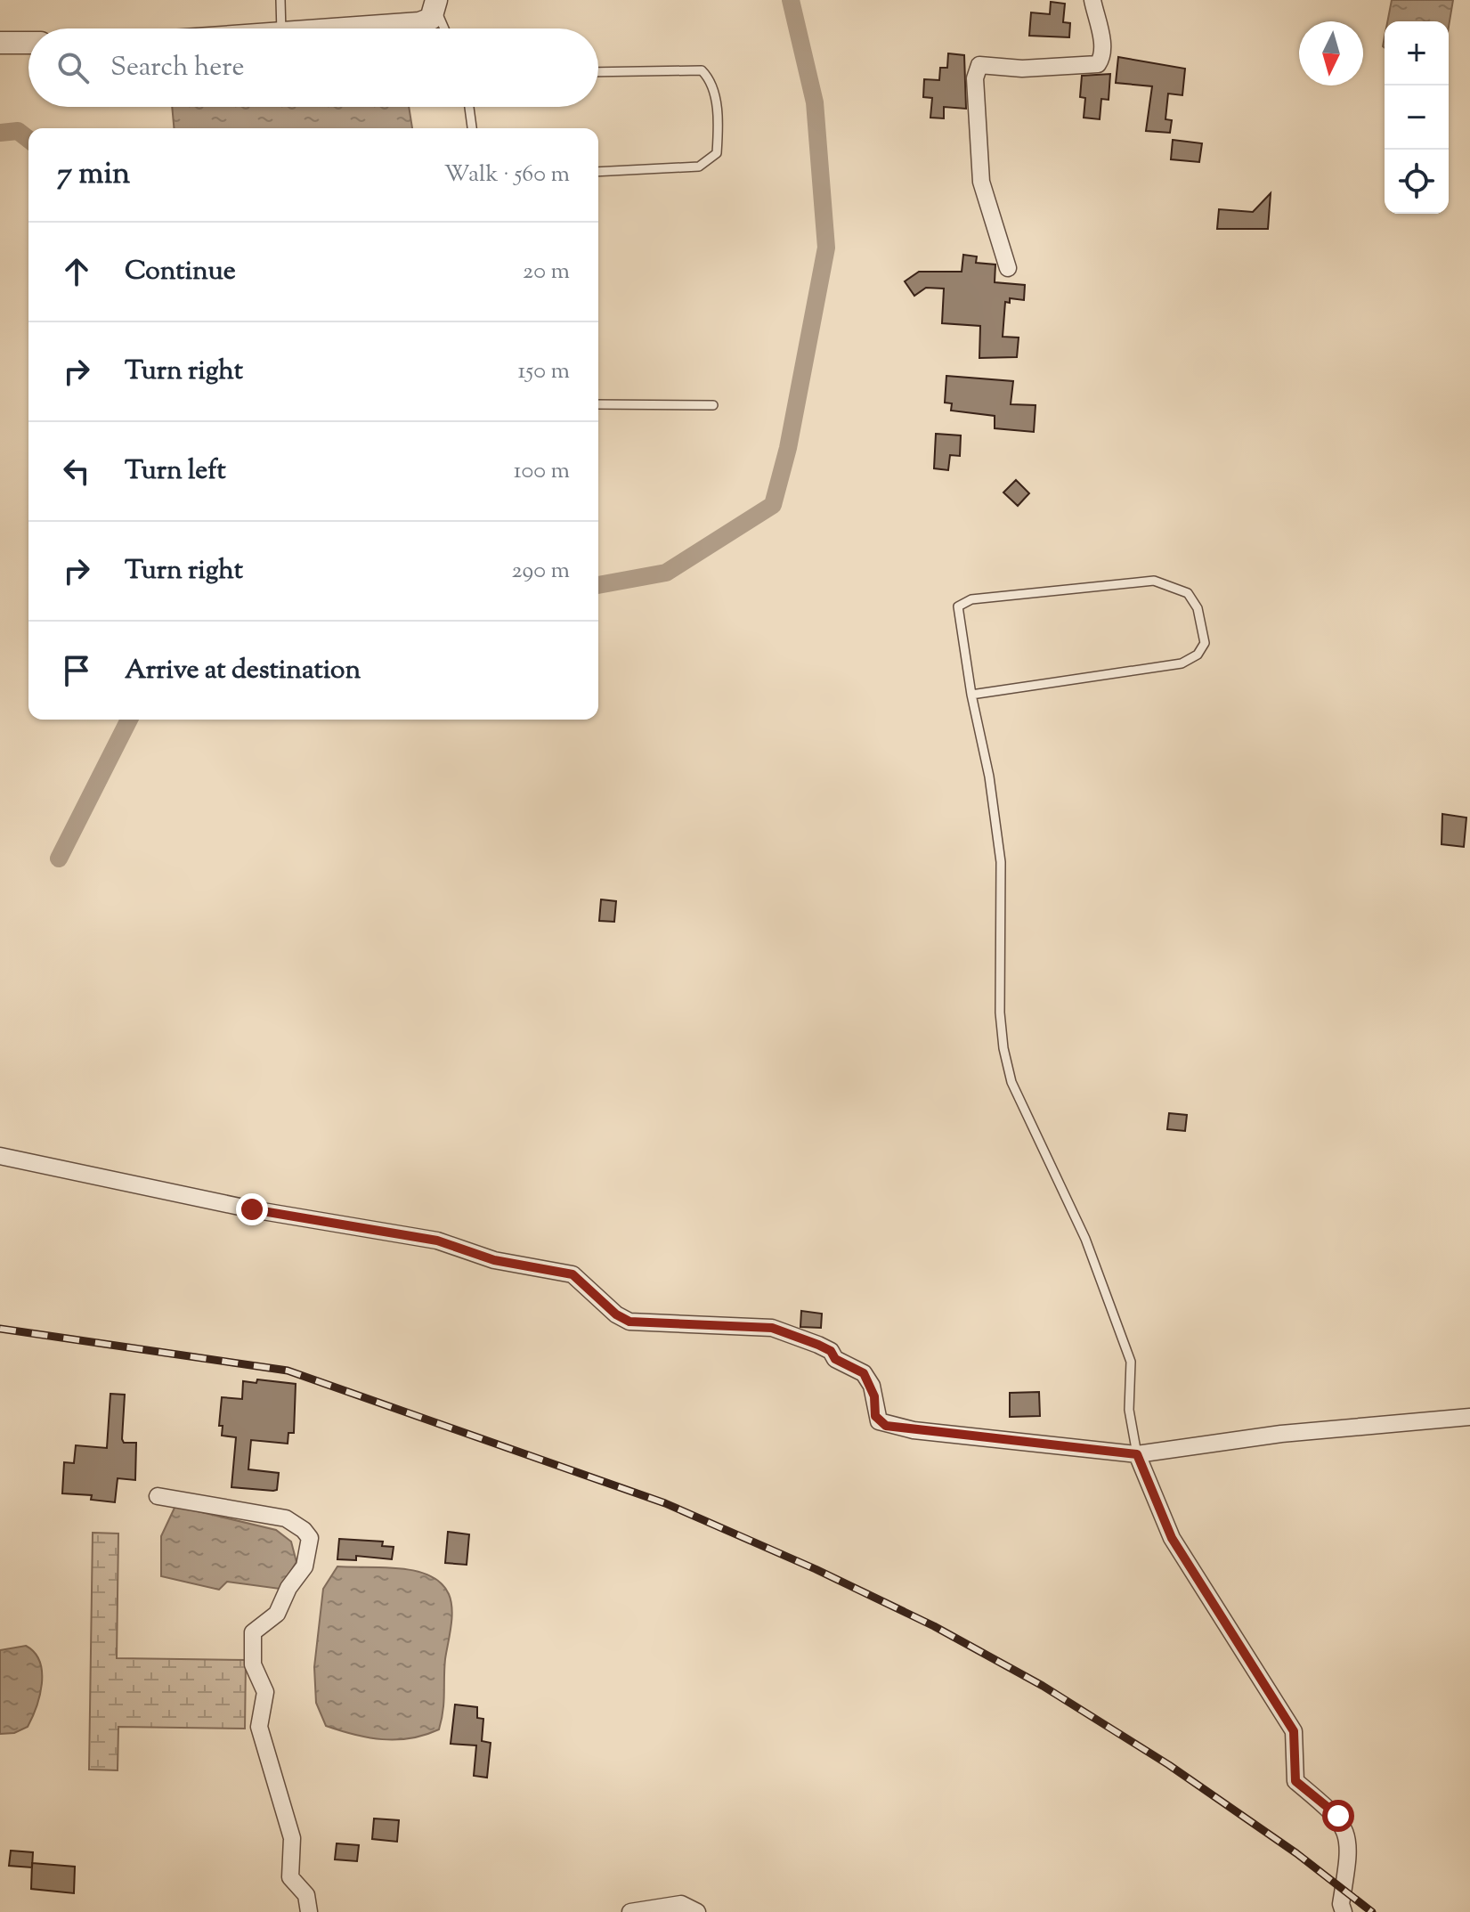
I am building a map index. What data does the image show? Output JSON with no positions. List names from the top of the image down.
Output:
{
  "north": "bottom",
  "page": {
    "map_buttons": ["+", "−"],
    "search": "Search here",
    "heading": ["7 min", "Walk · 560 m"],
    "list": [
      ["Continue", "20 m"],
      ["Turn right", "150 m"],
      ["Turn left", "100 m"],
      ["Turn right", "290 m"],
      "Arrive at destination"
    ]
  }
}
